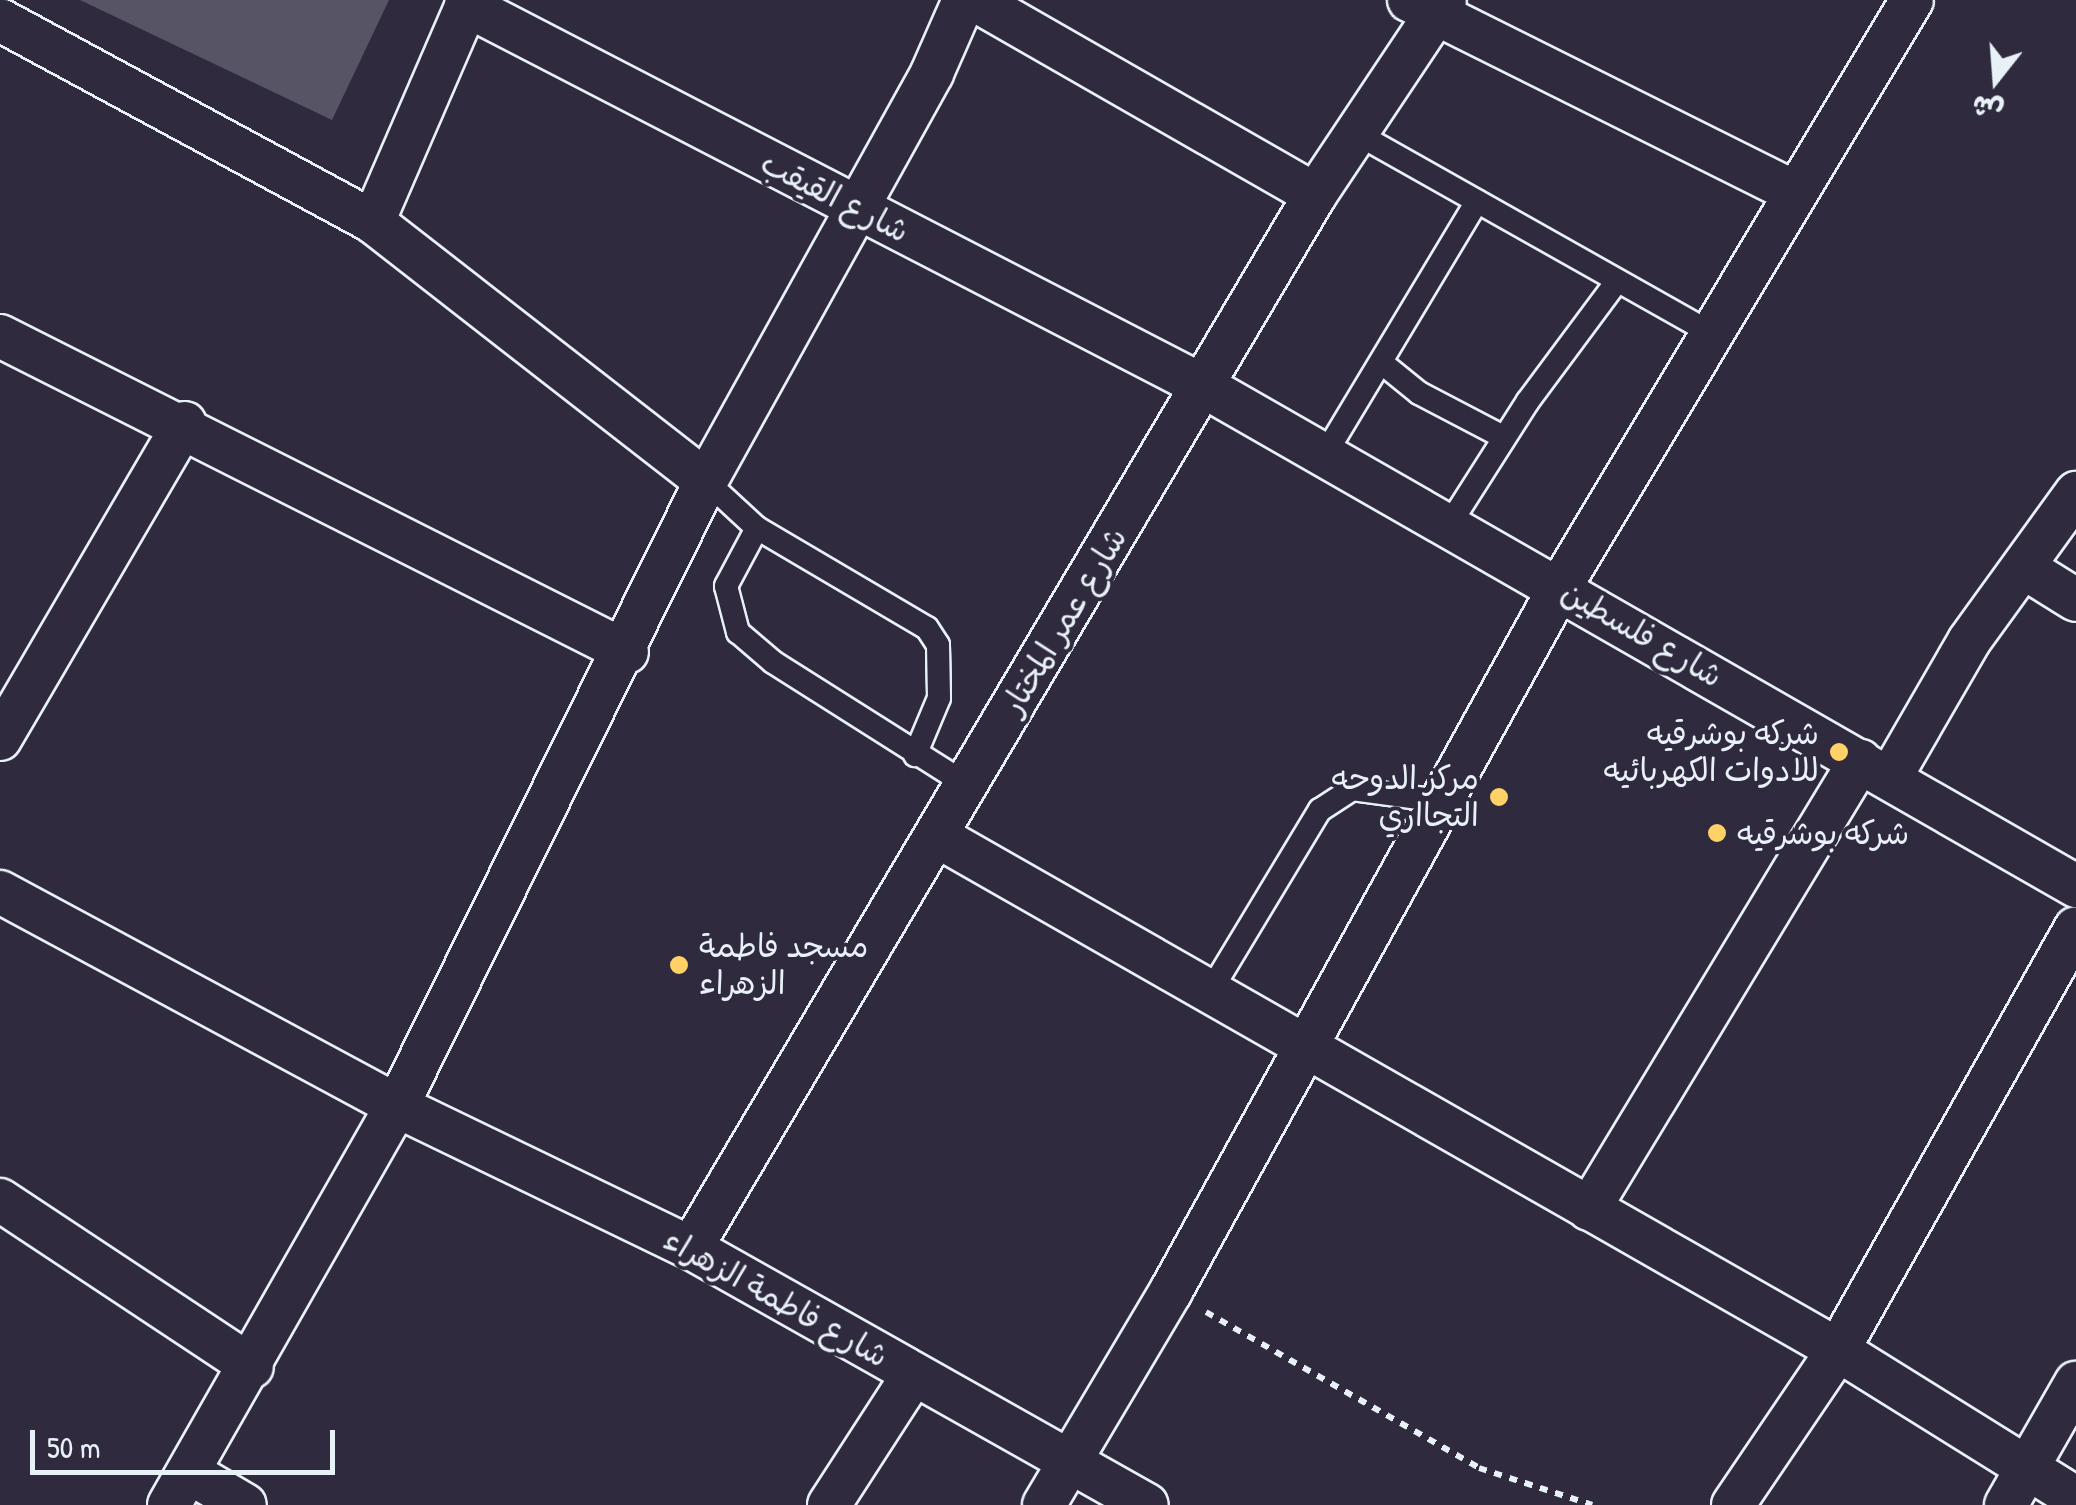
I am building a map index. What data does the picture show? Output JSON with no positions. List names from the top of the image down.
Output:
{
  "streets": {
    "street": [
      "شارع القيقب",
      "شارع عمر المختار",
      "شارع فلسطين",
      "شارع فاطمة الزهراء"
    ]
  },
  "crossings": [
    ["شارع القيقب", "شارع عمر المختار"],
    ["شارع القيقب", "شارع فلسطين"],
    ["شارع عمر المختار", "شارع فلسطين"],
    ["شارع عمر المختار", "شارع فاطمة الزهراء"]
  ],
  "places": [
    "شركه بوشرقيه للادوات الكهربائيه",
    "مركز الدوحه التجااري",
    "شركه بوشرقيه",
    "مسجد فاطمة الزهراء"
  ],
  "scale_bar": "50 m",
  "north": "bottom"
}
